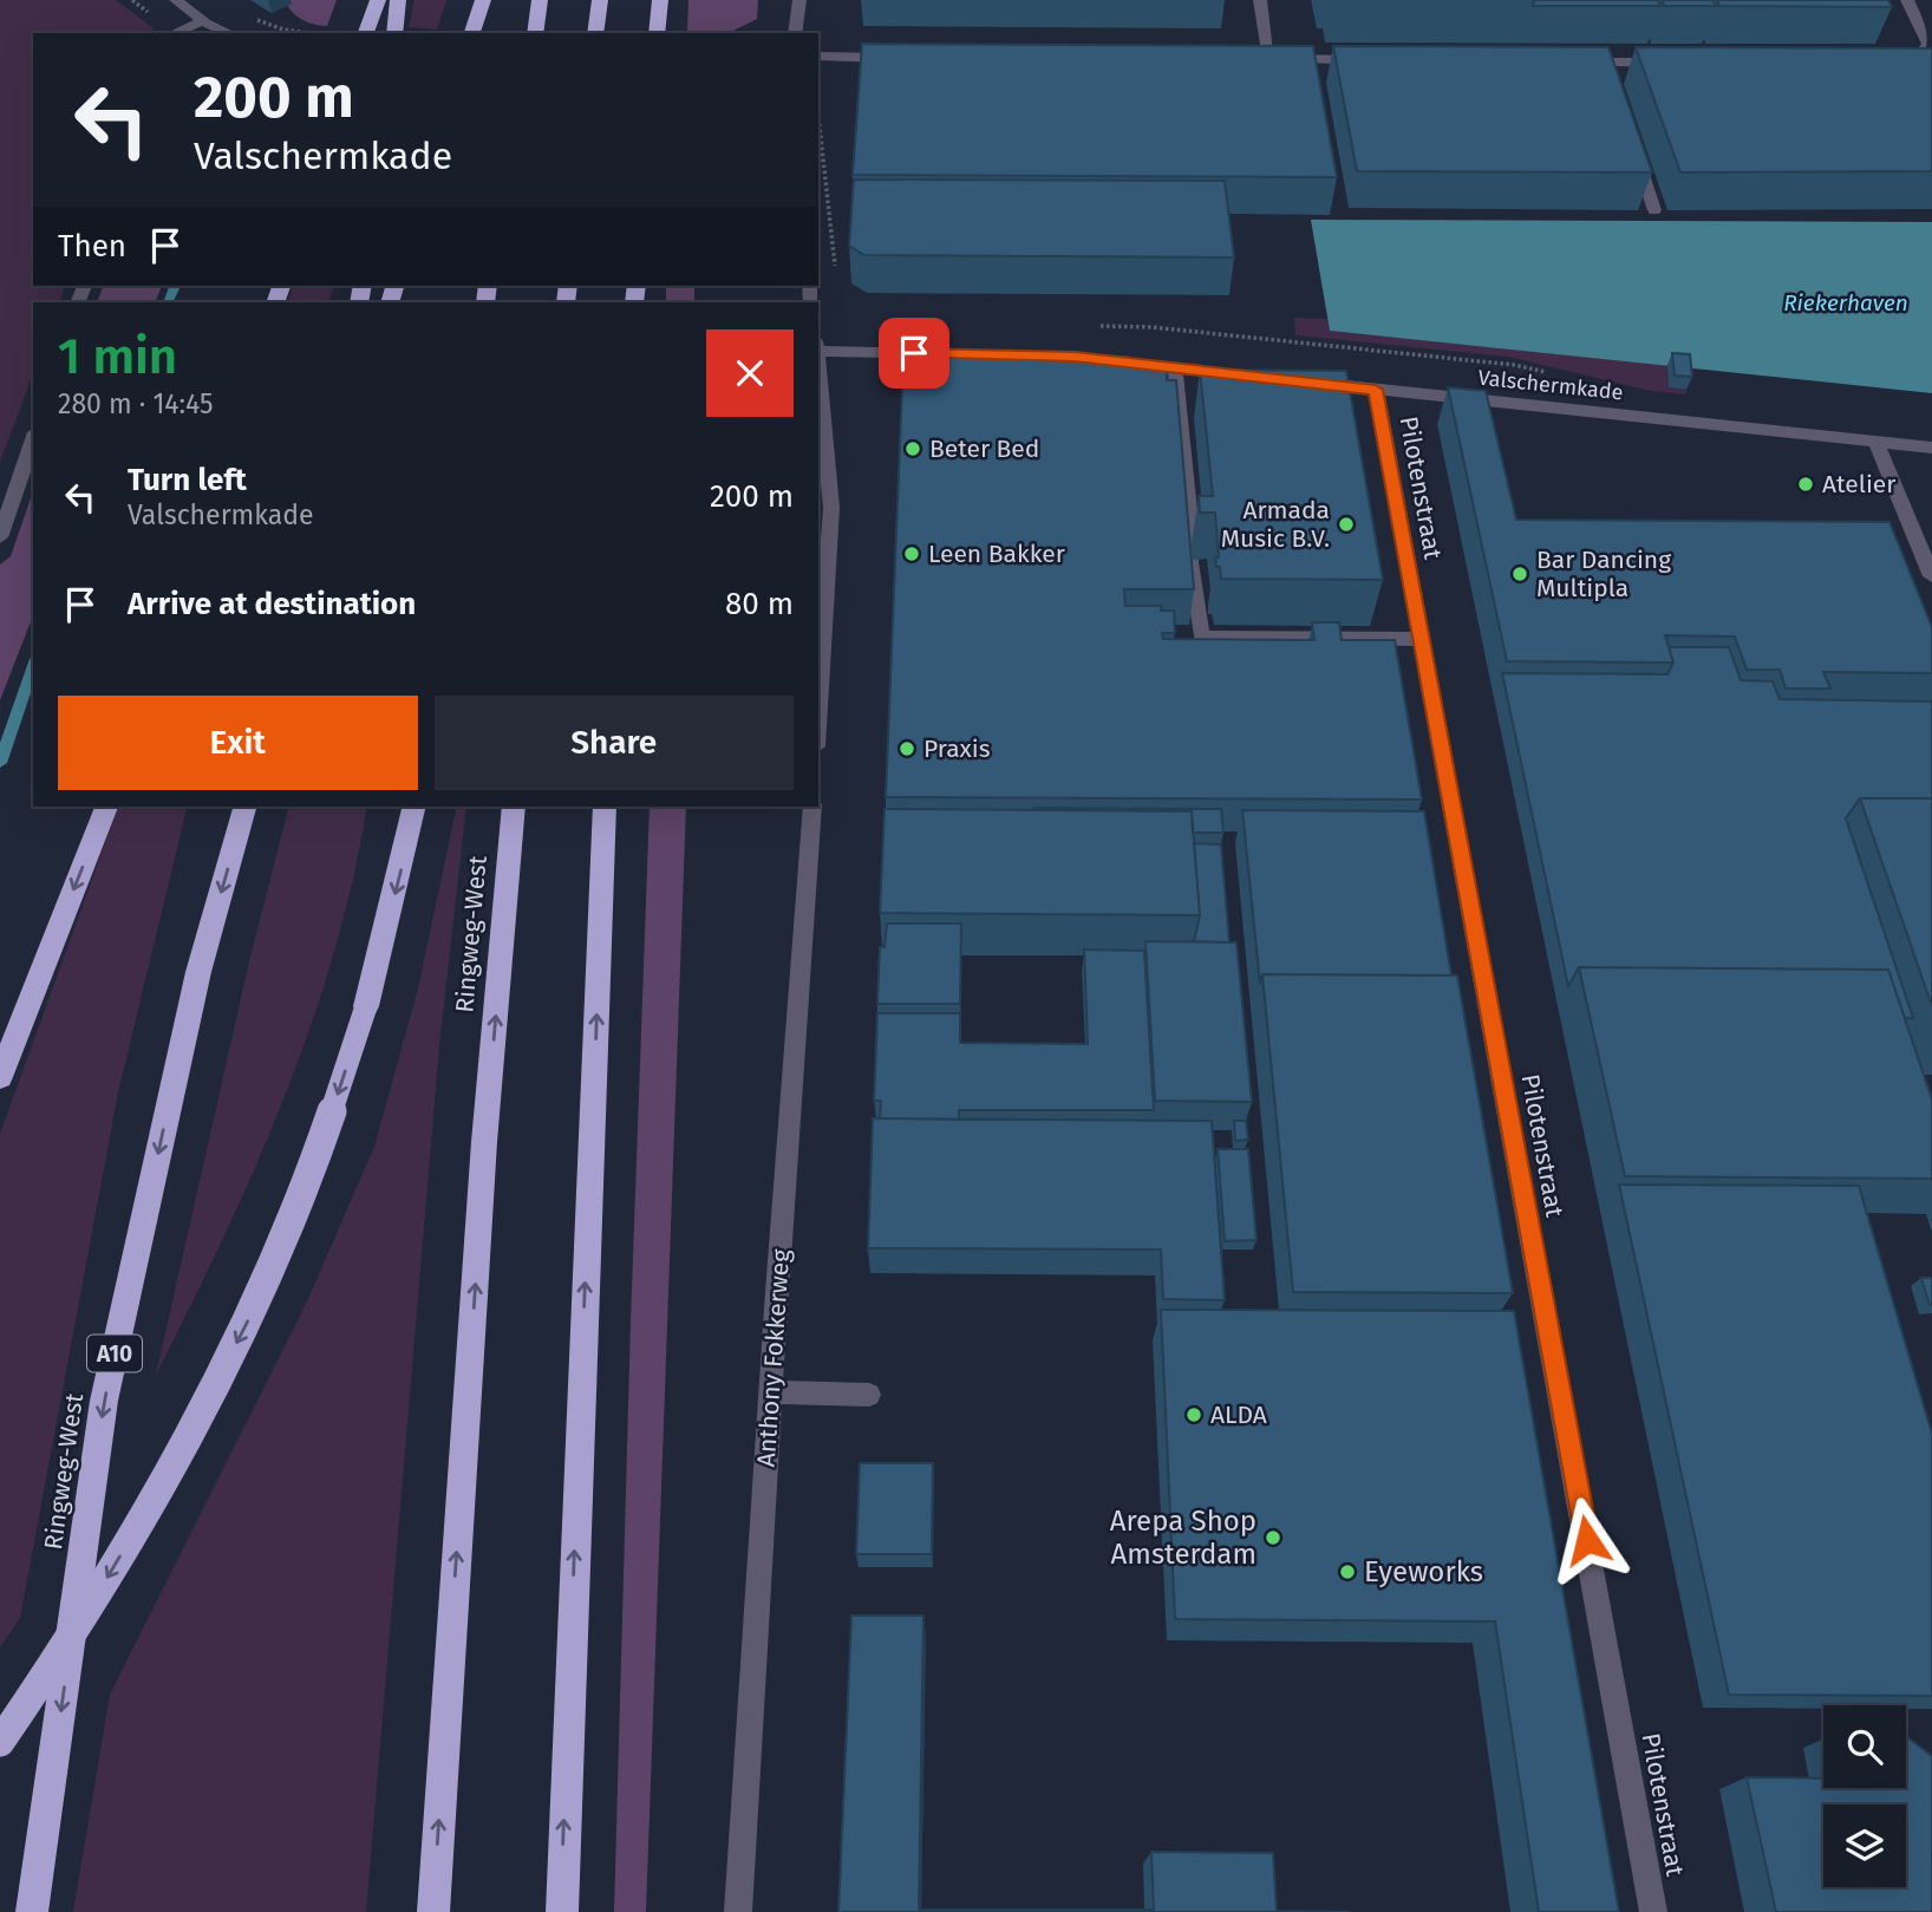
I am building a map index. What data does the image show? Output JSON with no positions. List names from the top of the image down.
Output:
{
  "streets": {
    "highway": ["Ringweg-West", "A10"],
    "street": ["Valschermkade", "Pilotenstraat", "Anthony Fokkerweg"]
  },
  "crossings": [
    ["Valschermkade", "Pilotenstraat"]
  ],
  "water": ["Riekerhaven"],
  "places": [
    "Beter Bed",
    "Atelier",
    "Armada Music B.V.",
    "Leen Bakker",
    "Bar Dancing Multipla",
    "Praxis",
    "ALDA",
    "Arepa Shop Amsterdam",
    "Eyeworks"
  ],
  "page": {
    "turn": ["200 m", "Valschermkade"],
    "then": "Then",
    "heading": ["1 min", "280 m · 14:45"],
    "list": [
      {
        "name": "Turn left",
        "note": "Valschermkade",
        "value": "200 m"
      },
      {
        "name": "Arrive at destination",
        "value": "80 m"
      }
    ],
    "buttons": ["Exit", "Share"]
  }
}
